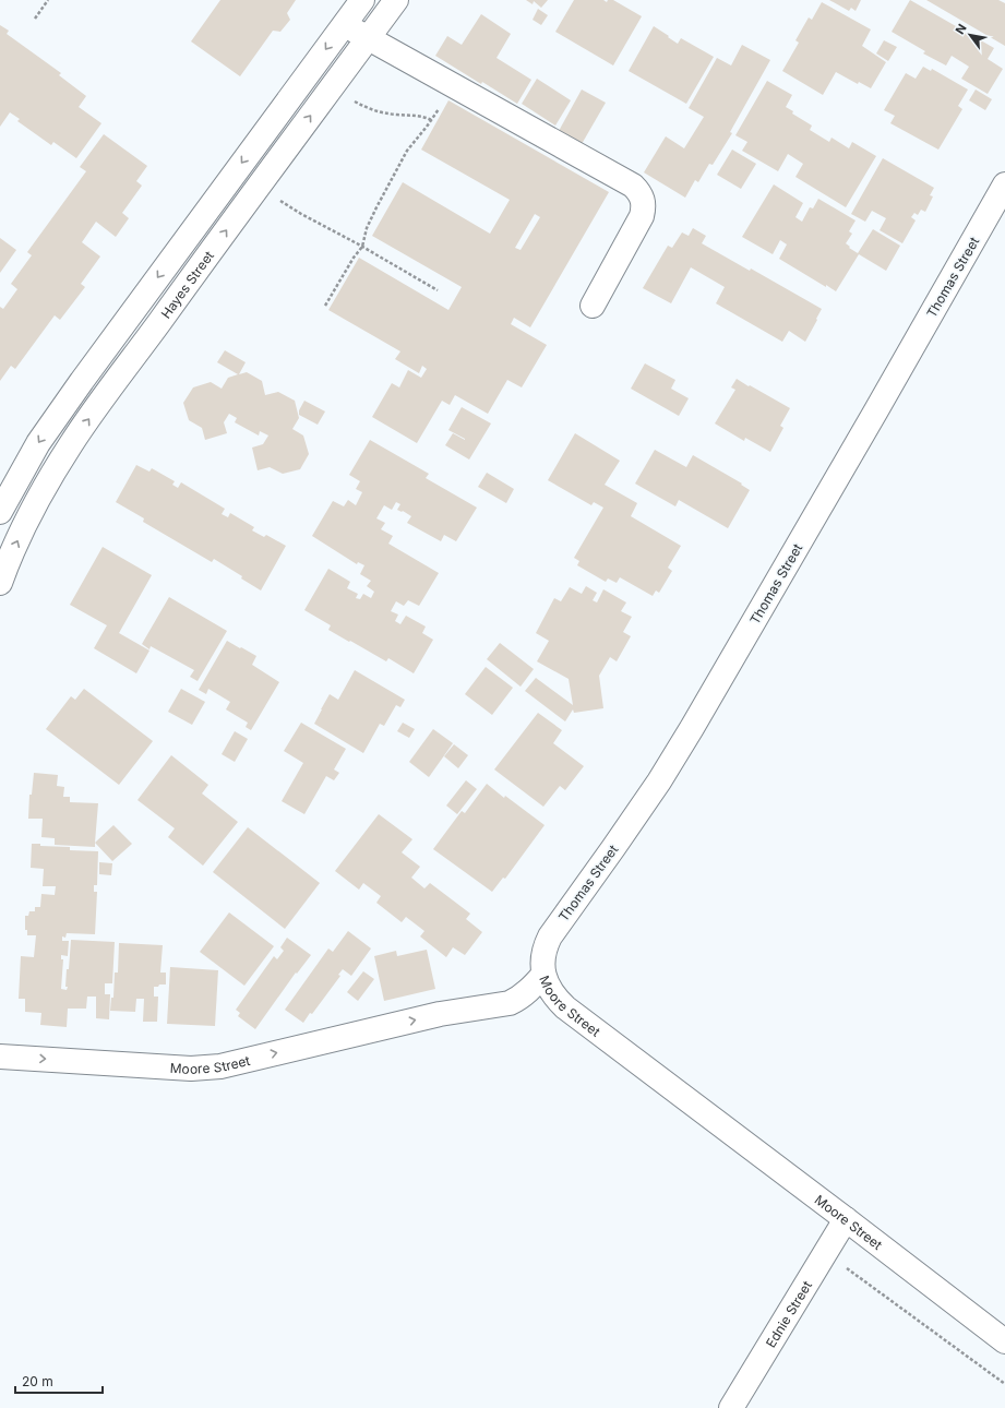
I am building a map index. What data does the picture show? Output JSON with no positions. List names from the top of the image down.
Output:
{
  "streets": {
    "street": [
      "Thomas Street",
      "Hayes Street",
      "Moore Street",
      "Ednie Street"
    ]
  },
  "crossings": [
    ["Thomas Street", "Moore Street"],
    ["Moore Street", "Ednie Street"]
  ],
  "one_way": ["Moore Street"],
  "scale_bar": "20 m",
  "north": "top left"
}
